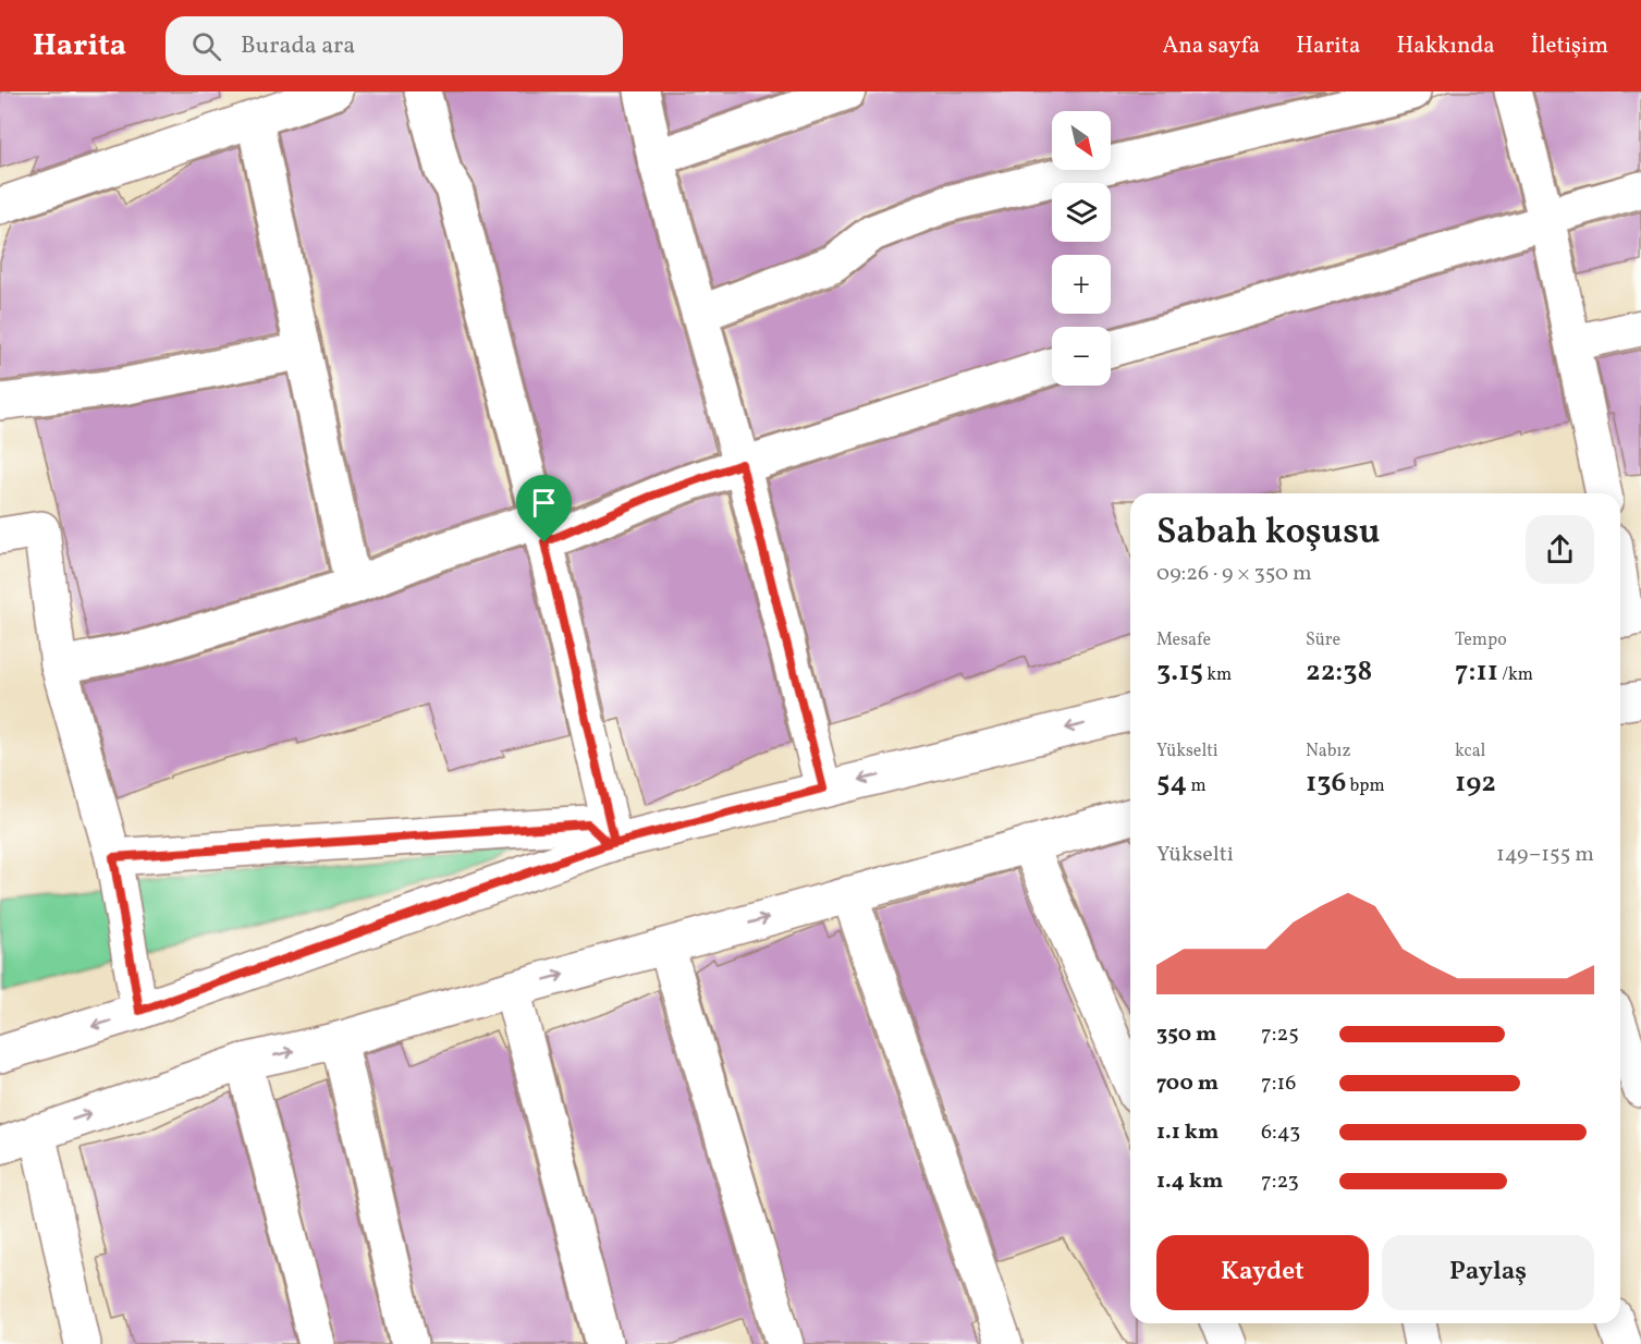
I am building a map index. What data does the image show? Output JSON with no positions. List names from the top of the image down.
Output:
{
  "north": "bottom right",
  "page": {
    "header": "Harita",
    "search": "Burada ara",
    "nav": [
      "Ana sayfa",
      "Harita",
      "Hakkında",
      "İletişim"
    ],
    "map_buttons": ["+", "−"],
    "heading": ["Sabah koşusu", "09:26 · 9 × 350 m"],
    "stats": [
      ["Mesafe", "3.15 km"],
      ["Süre", "22:38"],
      ["Tempo", "7:11 /km"],
      ["Yükselti", "54 m"],
      ["Nabız", "136 bpm"],
      ["kcal", "192"]
    ],
    "chart": ["Yükselti", "149–155 m"],
    "list": [
      {
        "name": "350 m",
        "note": "7:25"
      },
      {
        "name": "700 m",
        "note": "7:16"
      },
      {
        "name": "1.1 km",
        "note": "6:43"
      },
      {
        "name": "1.4 km",
        "note": "7:23"
      }
    ],
    "buttons": ["Kaydet", "Paylaş"]
  }
}
